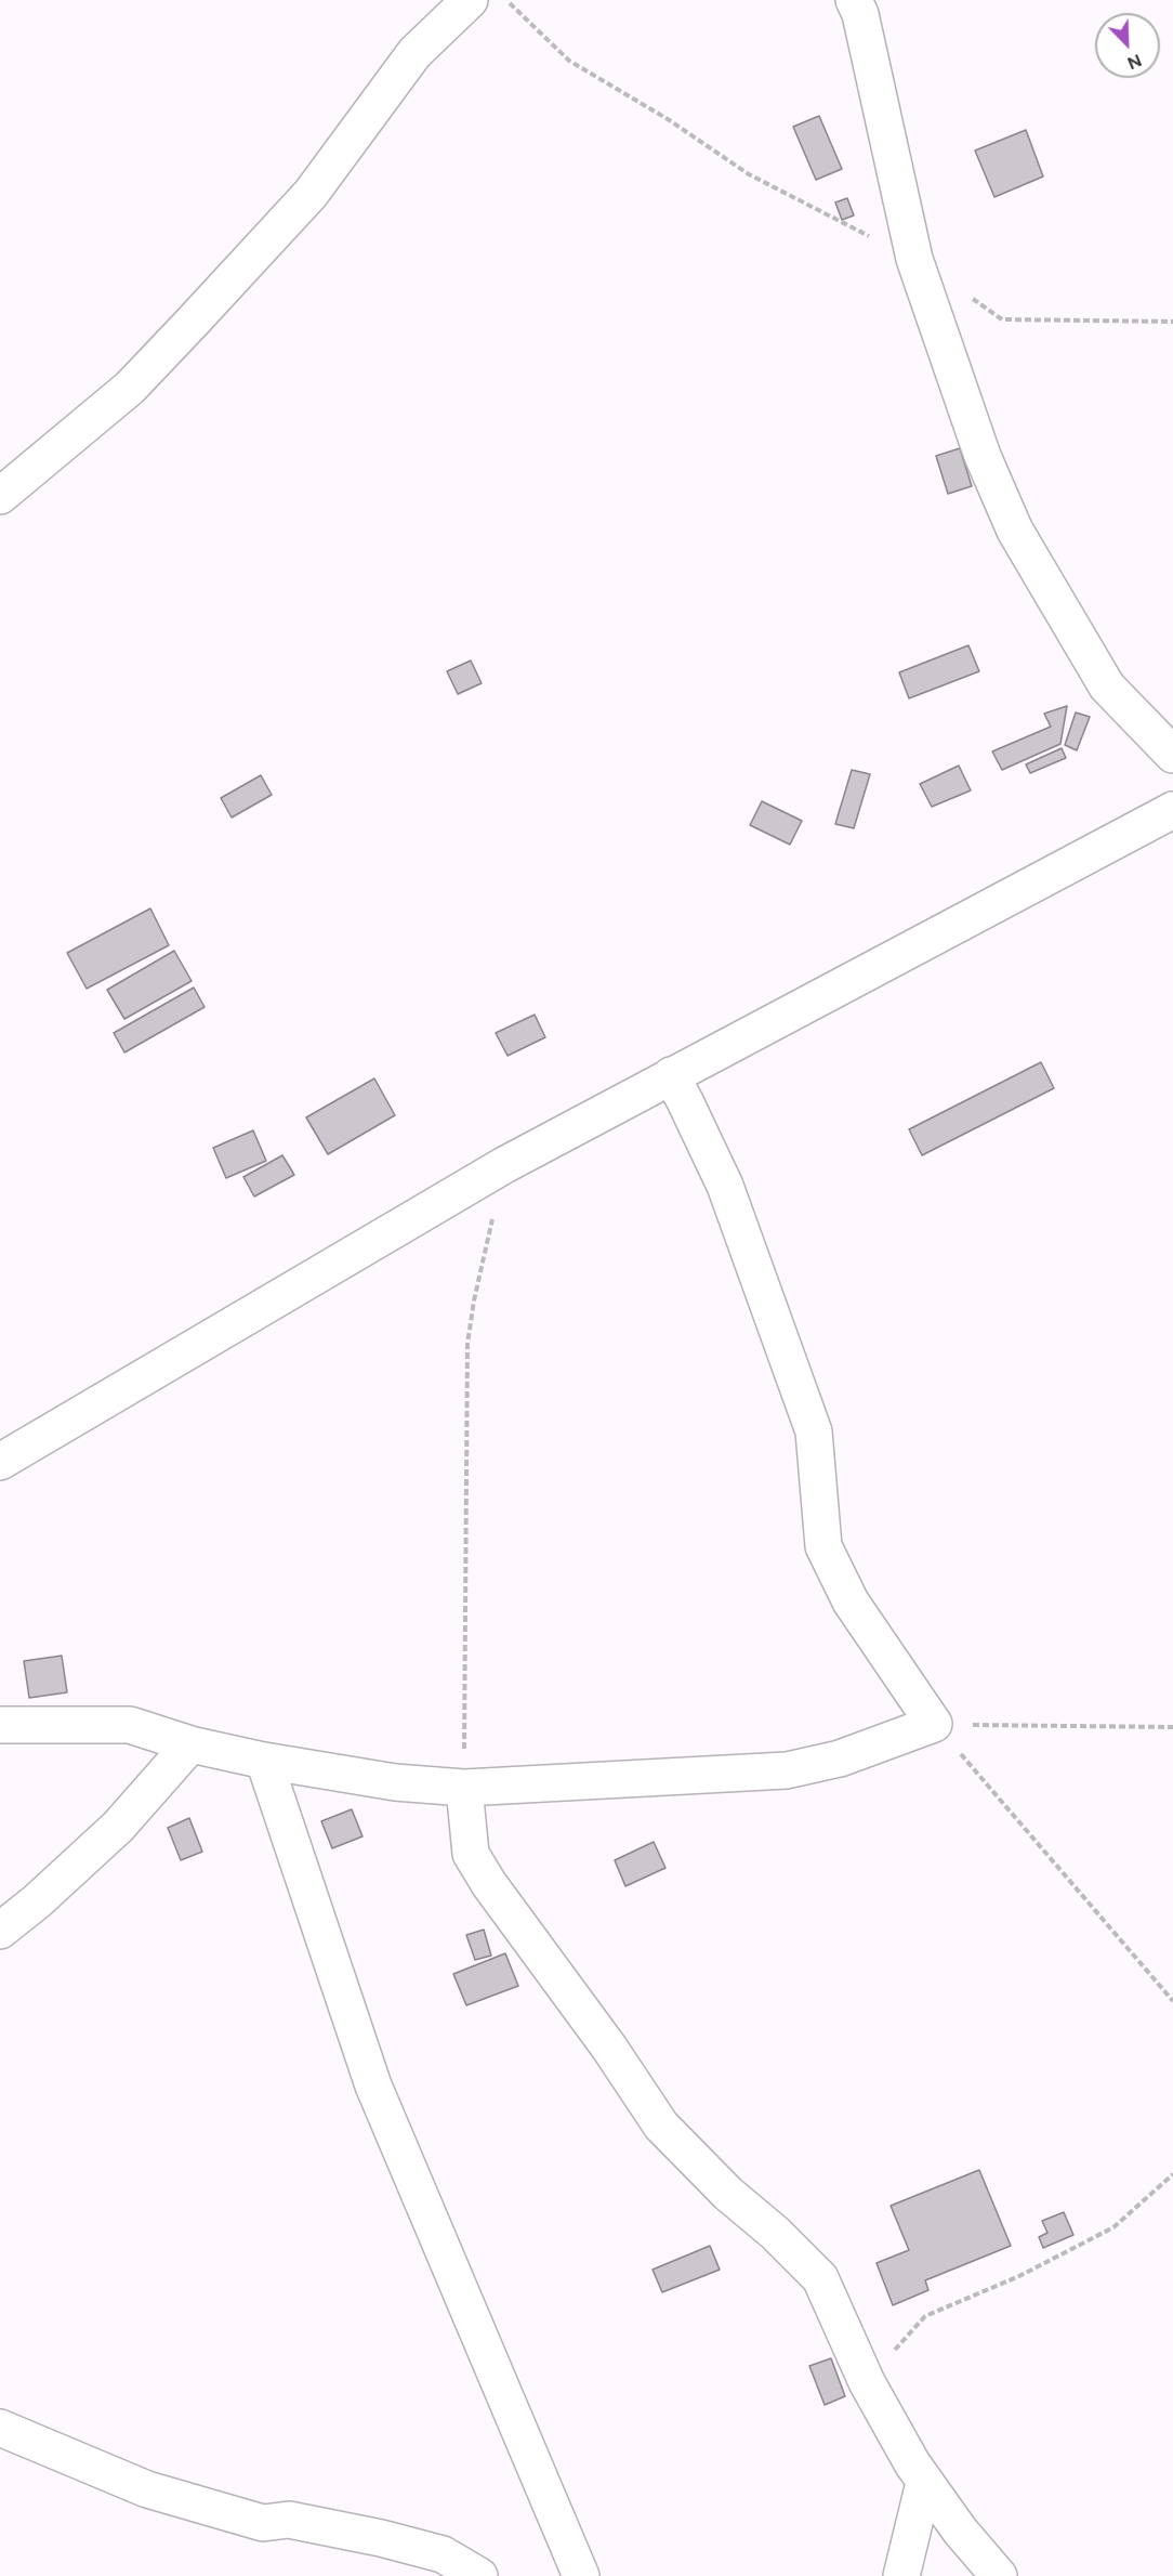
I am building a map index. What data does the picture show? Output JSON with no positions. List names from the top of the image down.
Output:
{
  "north": "bottom right"
}
